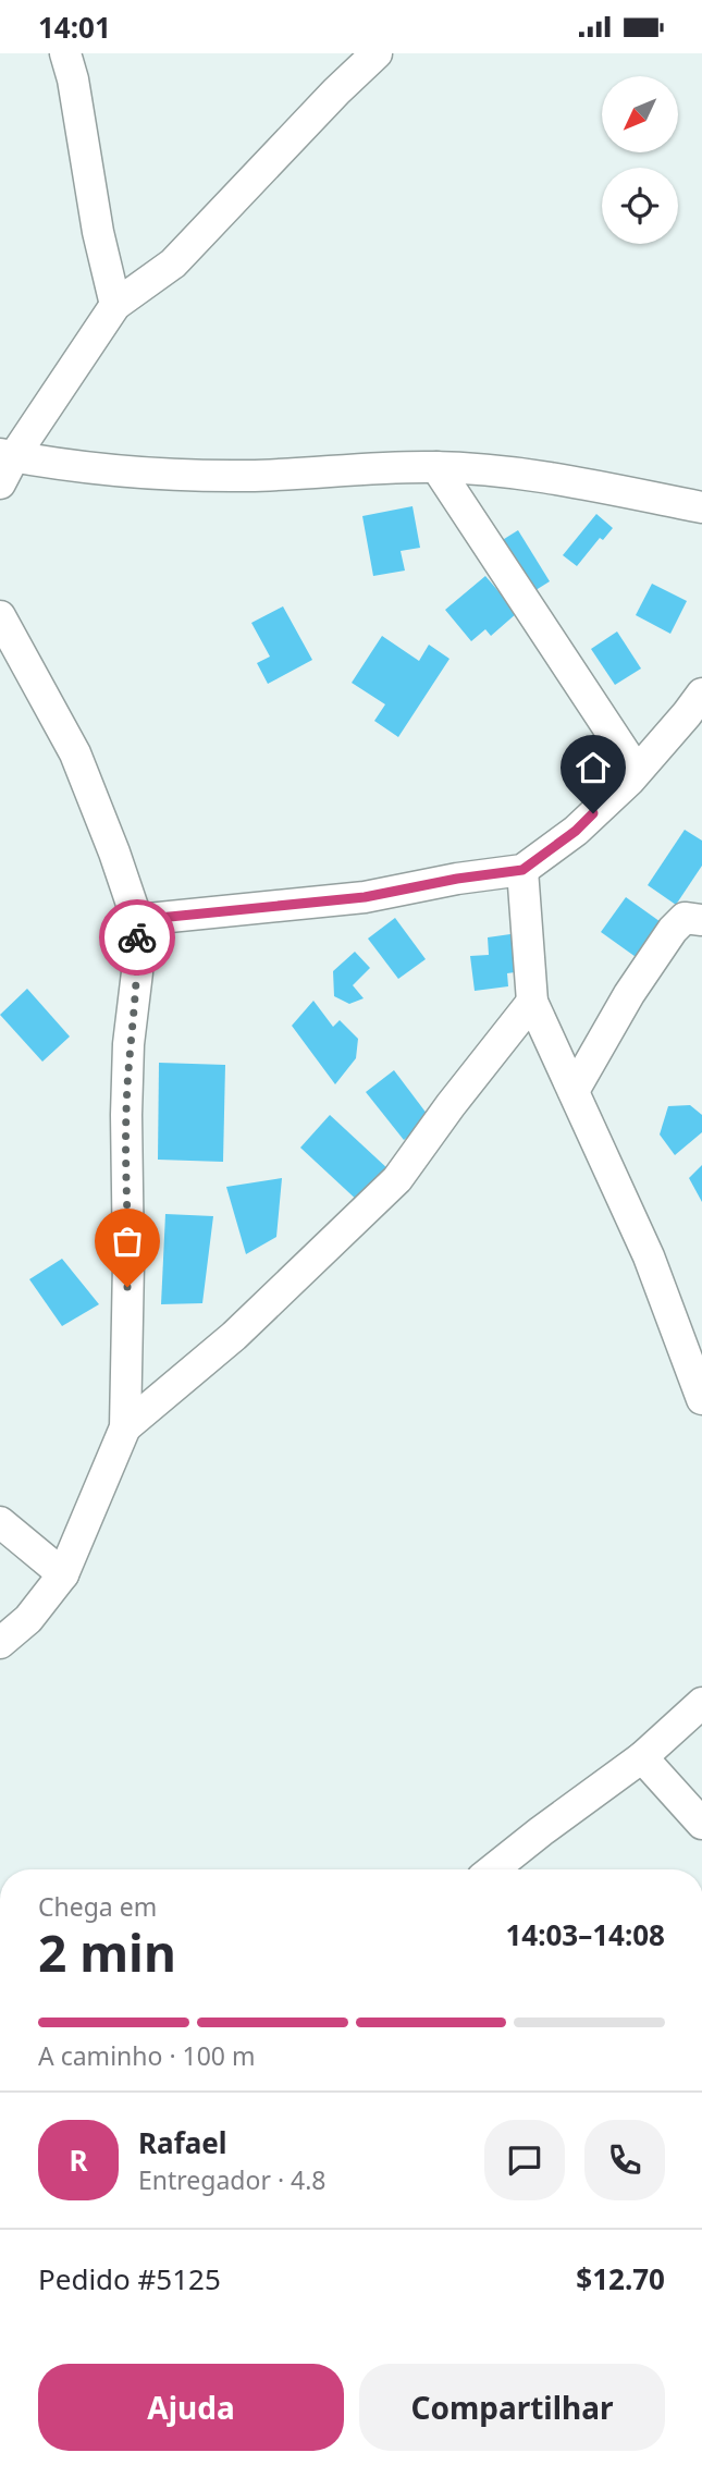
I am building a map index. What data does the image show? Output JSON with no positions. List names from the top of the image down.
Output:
{
  "north": "bottom left",
  "page": {
    "status": "14:01",
    "heading": ["2 min", "Chega em", "14:03–14:08"],
    "panel": [
      "Rafael",
      "Entregador · 4.8",
      "Pedido #5125",
      "$12.70"
    ],
    "bar": "A caminho · 100 m",
    "round": "R",
    "buttons": ["Ajuda", "Compartilhar"]
  }
}
